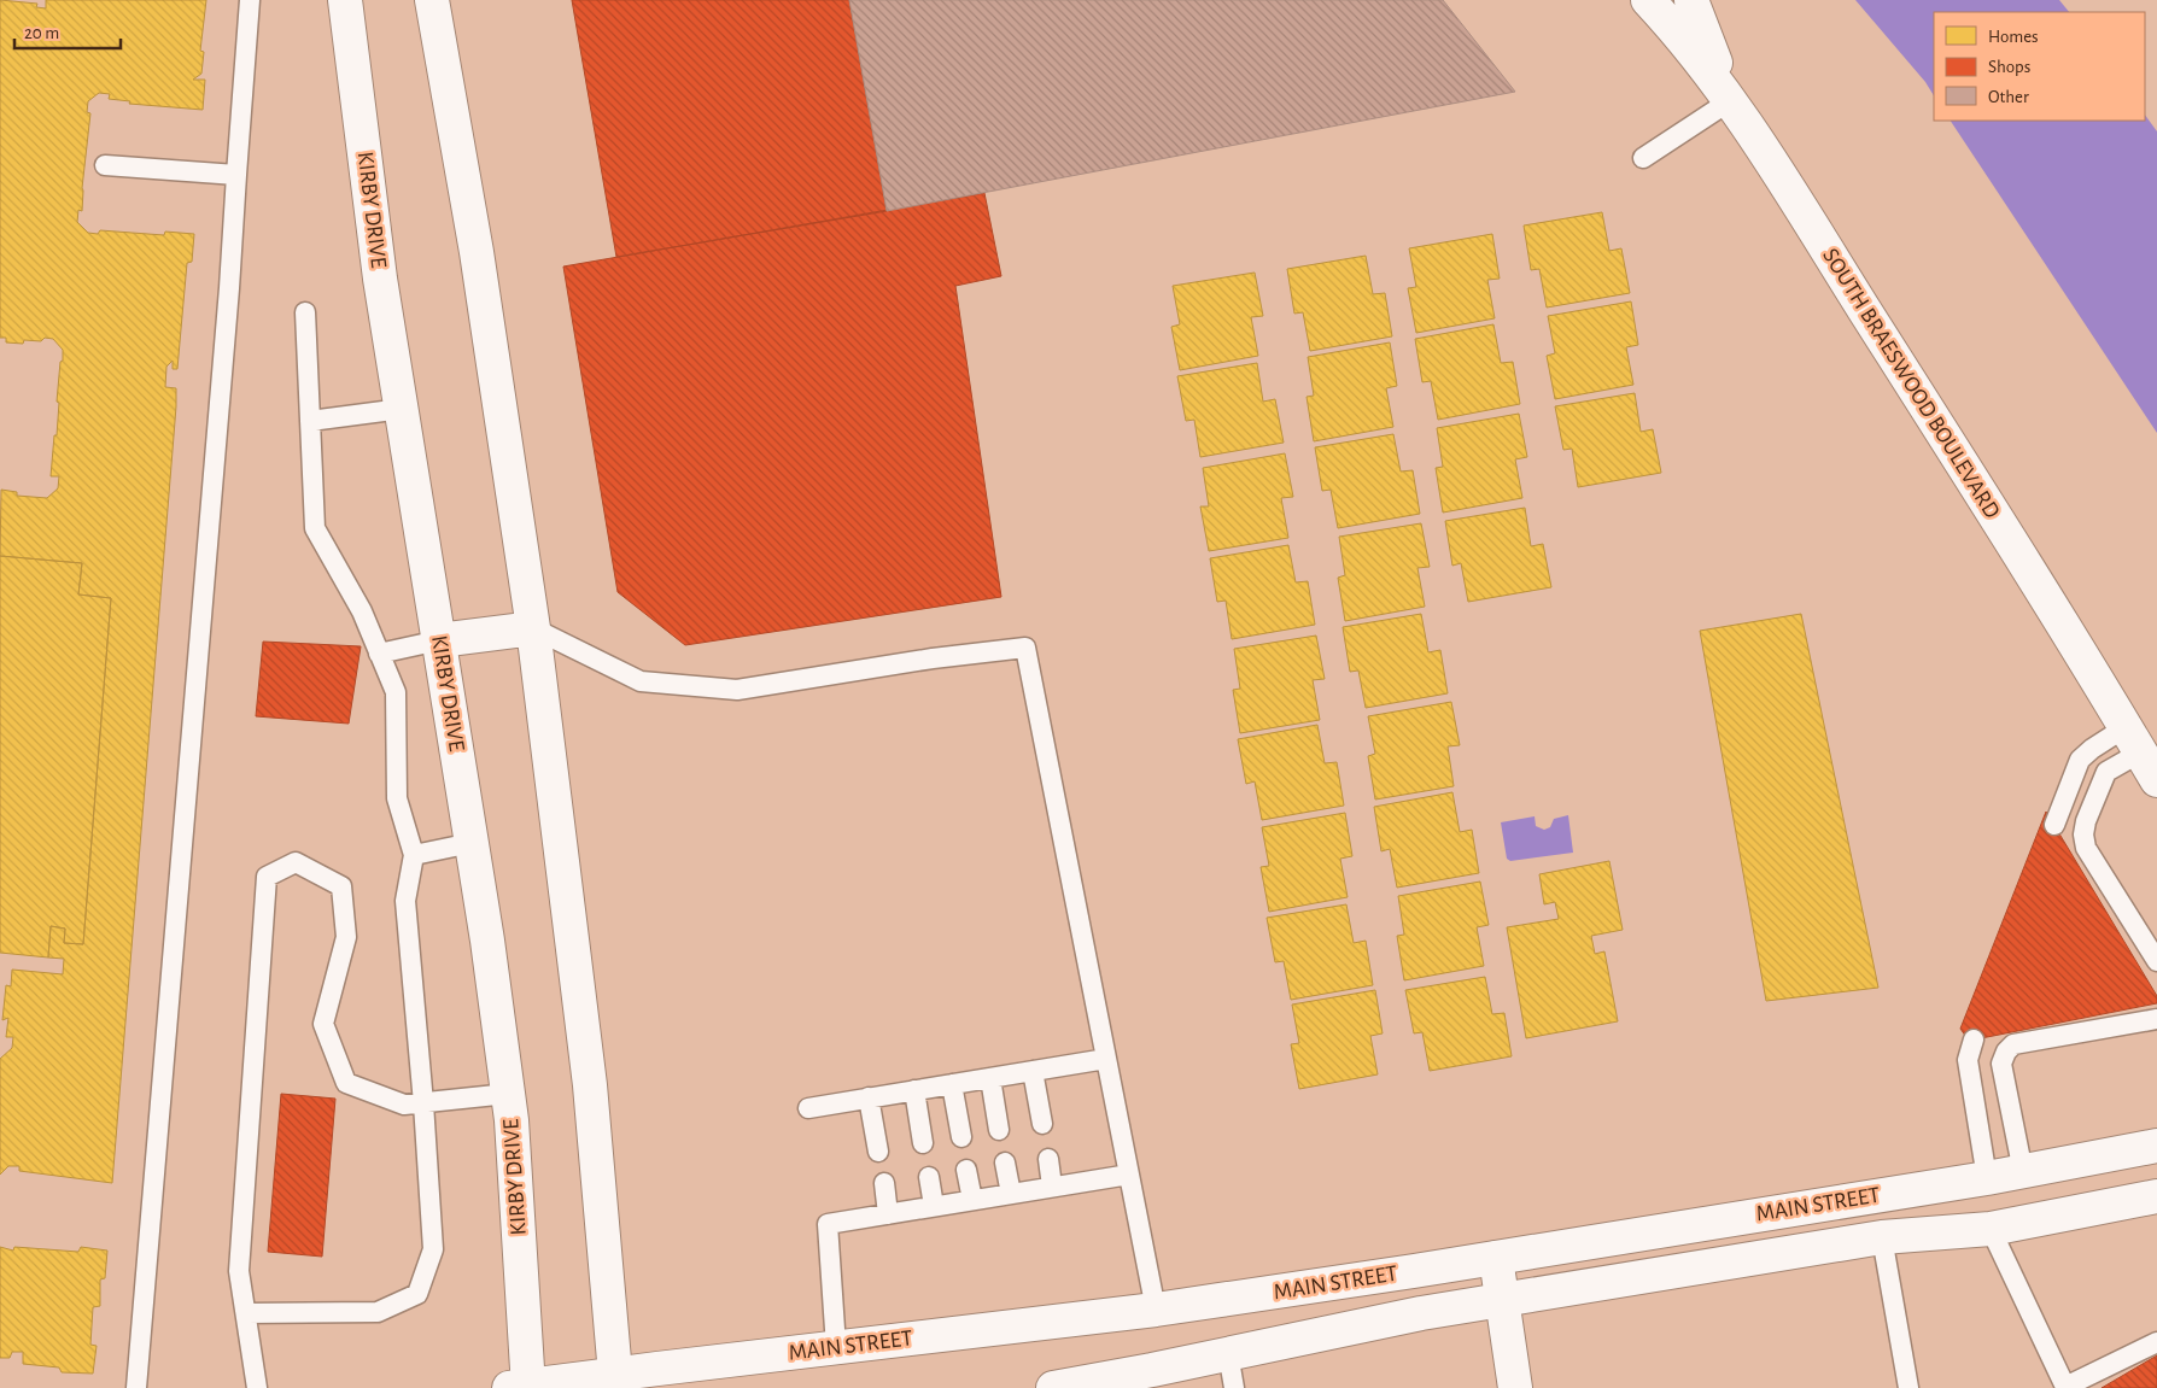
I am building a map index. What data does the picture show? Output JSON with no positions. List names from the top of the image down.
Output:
{
  "streets": {
    "main road": ["KIRBY DRIVE", "SOUTH BRAESWOOD BOULEVARD", "MAIN STREET"]
  },
  "crossings": [
    ["KIRBY DRIVE", "MAIN STREET"]
  ],
  "legend": ["Homes", "Shops", "Other"],
  "scale_bar": "20 m"
}
